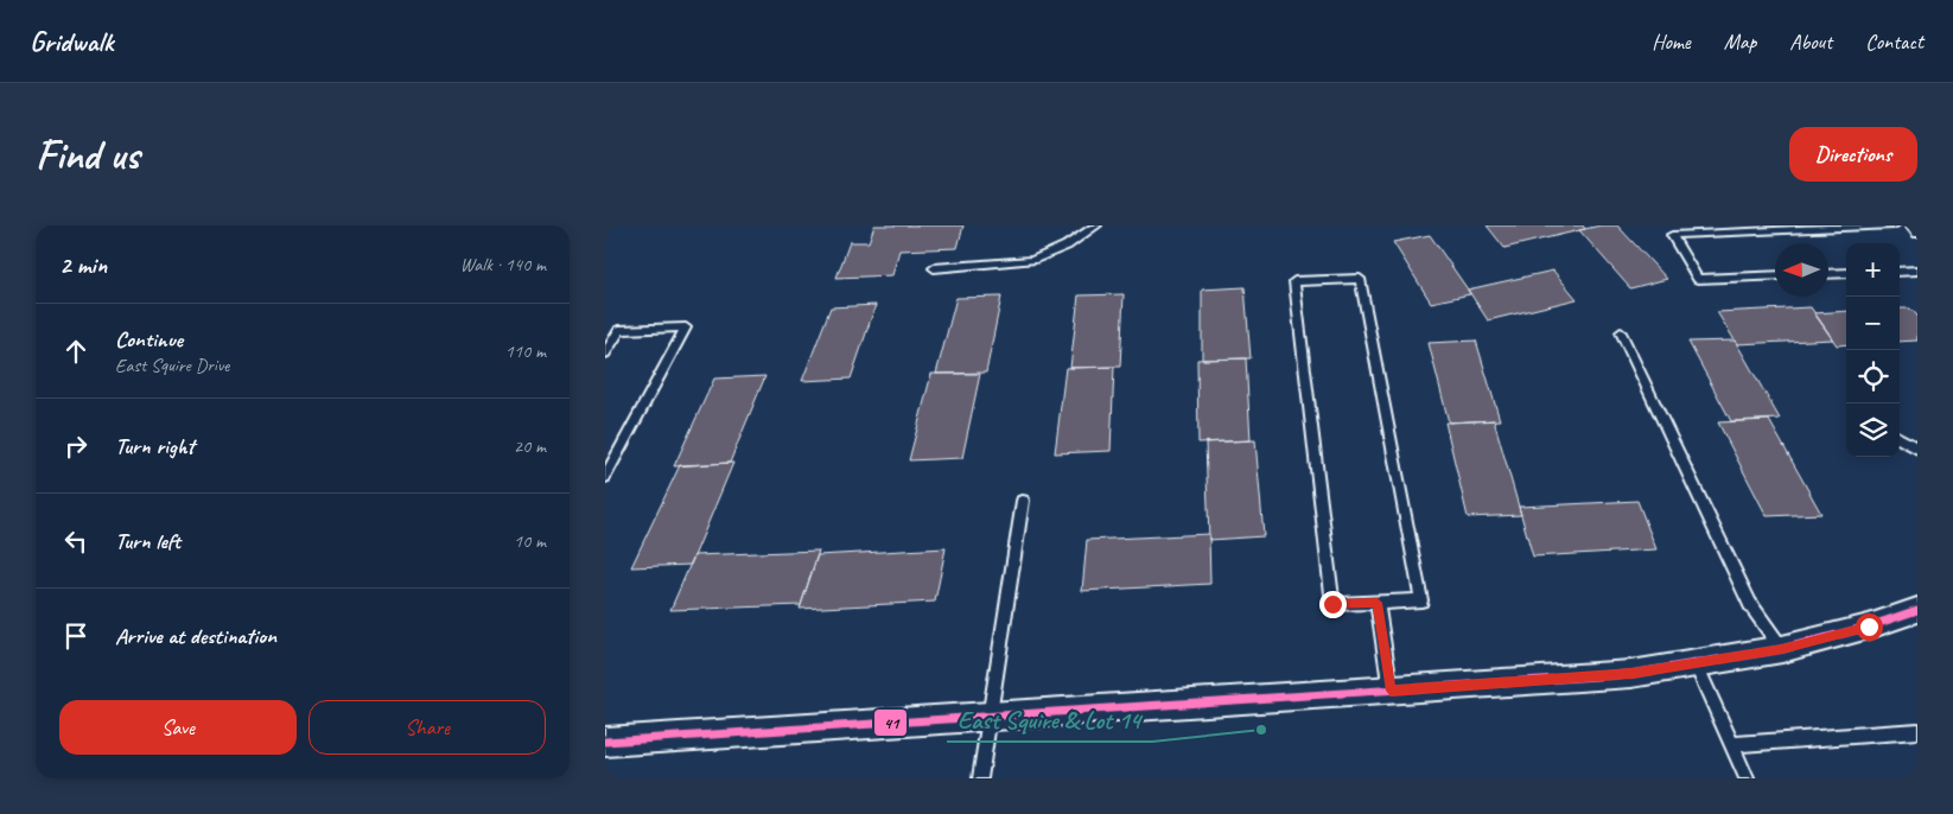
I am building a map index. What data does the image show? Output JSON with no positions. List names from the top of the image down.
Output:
{
  "places": ["East Squire & Lot 14"],
  "lines": ["transit line 41"],
  "north": "left",
  "page": {
    "header": "Gridwalk",
    "nav": [
      "Home",
      "Map",
      "About",
      "Contact"
    ],
    "buttons": [
      "Directions",
      ["Save", "Share"]
    ],
    "title": "Find us",
    "heading": ["2 min", "Walk · 140 m"],
    "map_buttons": ["+", "−"],
    "list": [
      ["Continue", "East Squire Drive", "110 m"],
      ["Turn right", "20 m"],
      ["Turn left", "10 m"],
      "Arrive at destination"
    ]
  }
}
